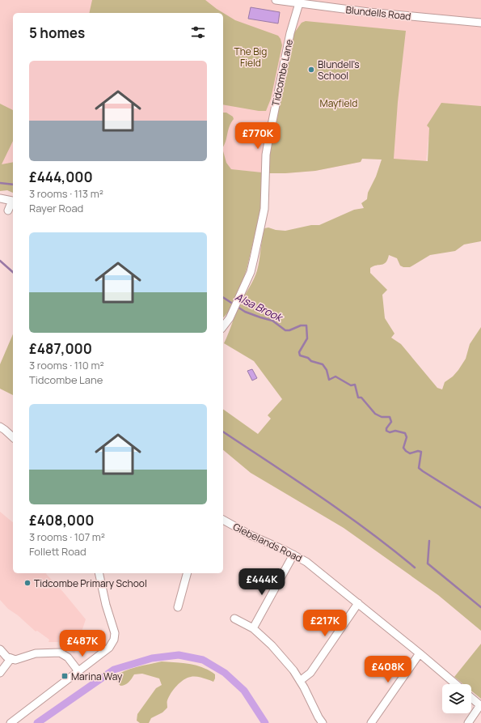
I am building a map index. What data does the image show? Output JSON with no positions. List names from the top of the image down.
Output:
{
  "streets": {
    "street": ["Blundells Road", "Tidcombe Lane", "Glebelands Road"]
  },
  "crossings": [
    ["Blundells Road", "Tidcombe Lane"]
  ],
  "water": ["Alsa Brook"],
  "parks": ["The Big Field", "Mayfield"],
  "places": {
    "other": ["Blundell's School", "Tidcombe Primary School"],
    "transit": ["Marina Way"]
  },
  "page": {
    "heading": "5 homes",
    "list": [
      {
        "name": "£444,000",
        "note": "3 rooms · 113 m² · Rayer Road"
      },
      {
        "name": "£487,000",
        "note": "3 rooms · 110 m² · Tidcombe Lane"
      },
      {
        "name": "£408,000",
        "note": "3 rooms · 107 m² · Follett Road"
      }
    ],
    "price": [
      "£770K",
      "£444K",
      "£217K",
      "£487K",
      "£408K"
    ]
  }
}
